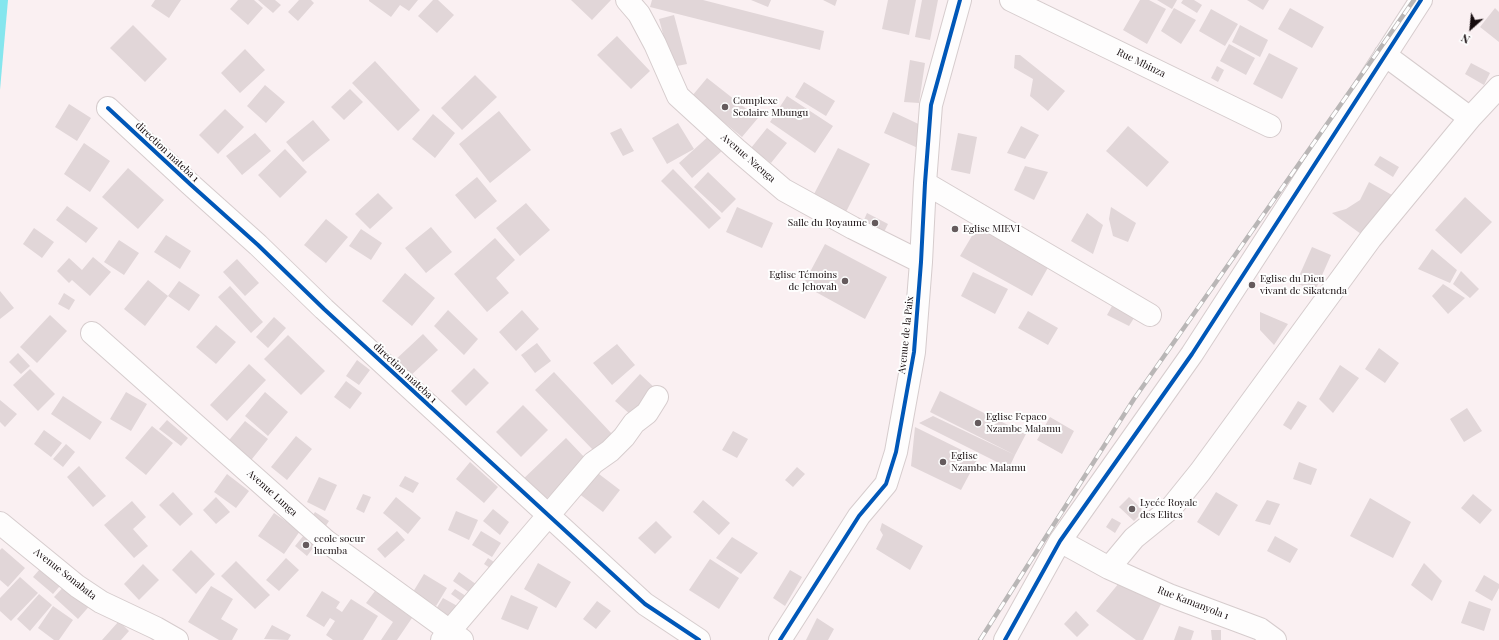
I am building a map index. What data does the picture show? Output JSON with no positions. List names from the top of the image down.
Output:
{
  "streets": {
    "street": [
      "Rue Mbinza",
      "direction mateba 1",
      "Avenue Nzenga",
      "Avenue de la Paix",
      "Avenue Lunga",
      "Avenue Sonabata",
      "Rue Kamanyola 1"
    ]
  },
  "crossings": [
    ["Avenue Nzenga", "Avenue de la Paix"]
  ],
  "places": [
    "Complexe Scolaire Mbungu",
    "Salle du Royaume",
    "Eglise MIEVI",
    "Eglise Témoins de Jehovah",
    "Eglise du Dieu vivant de Sikatenda",
    "Eglise Fepaco Nzambe Malamu",
    "Eglise Nzambe Malamu",
    "Lycée Royale des Elites",
    "ecole soeur luemba"
  ],
  "north": "bottom left"
}
